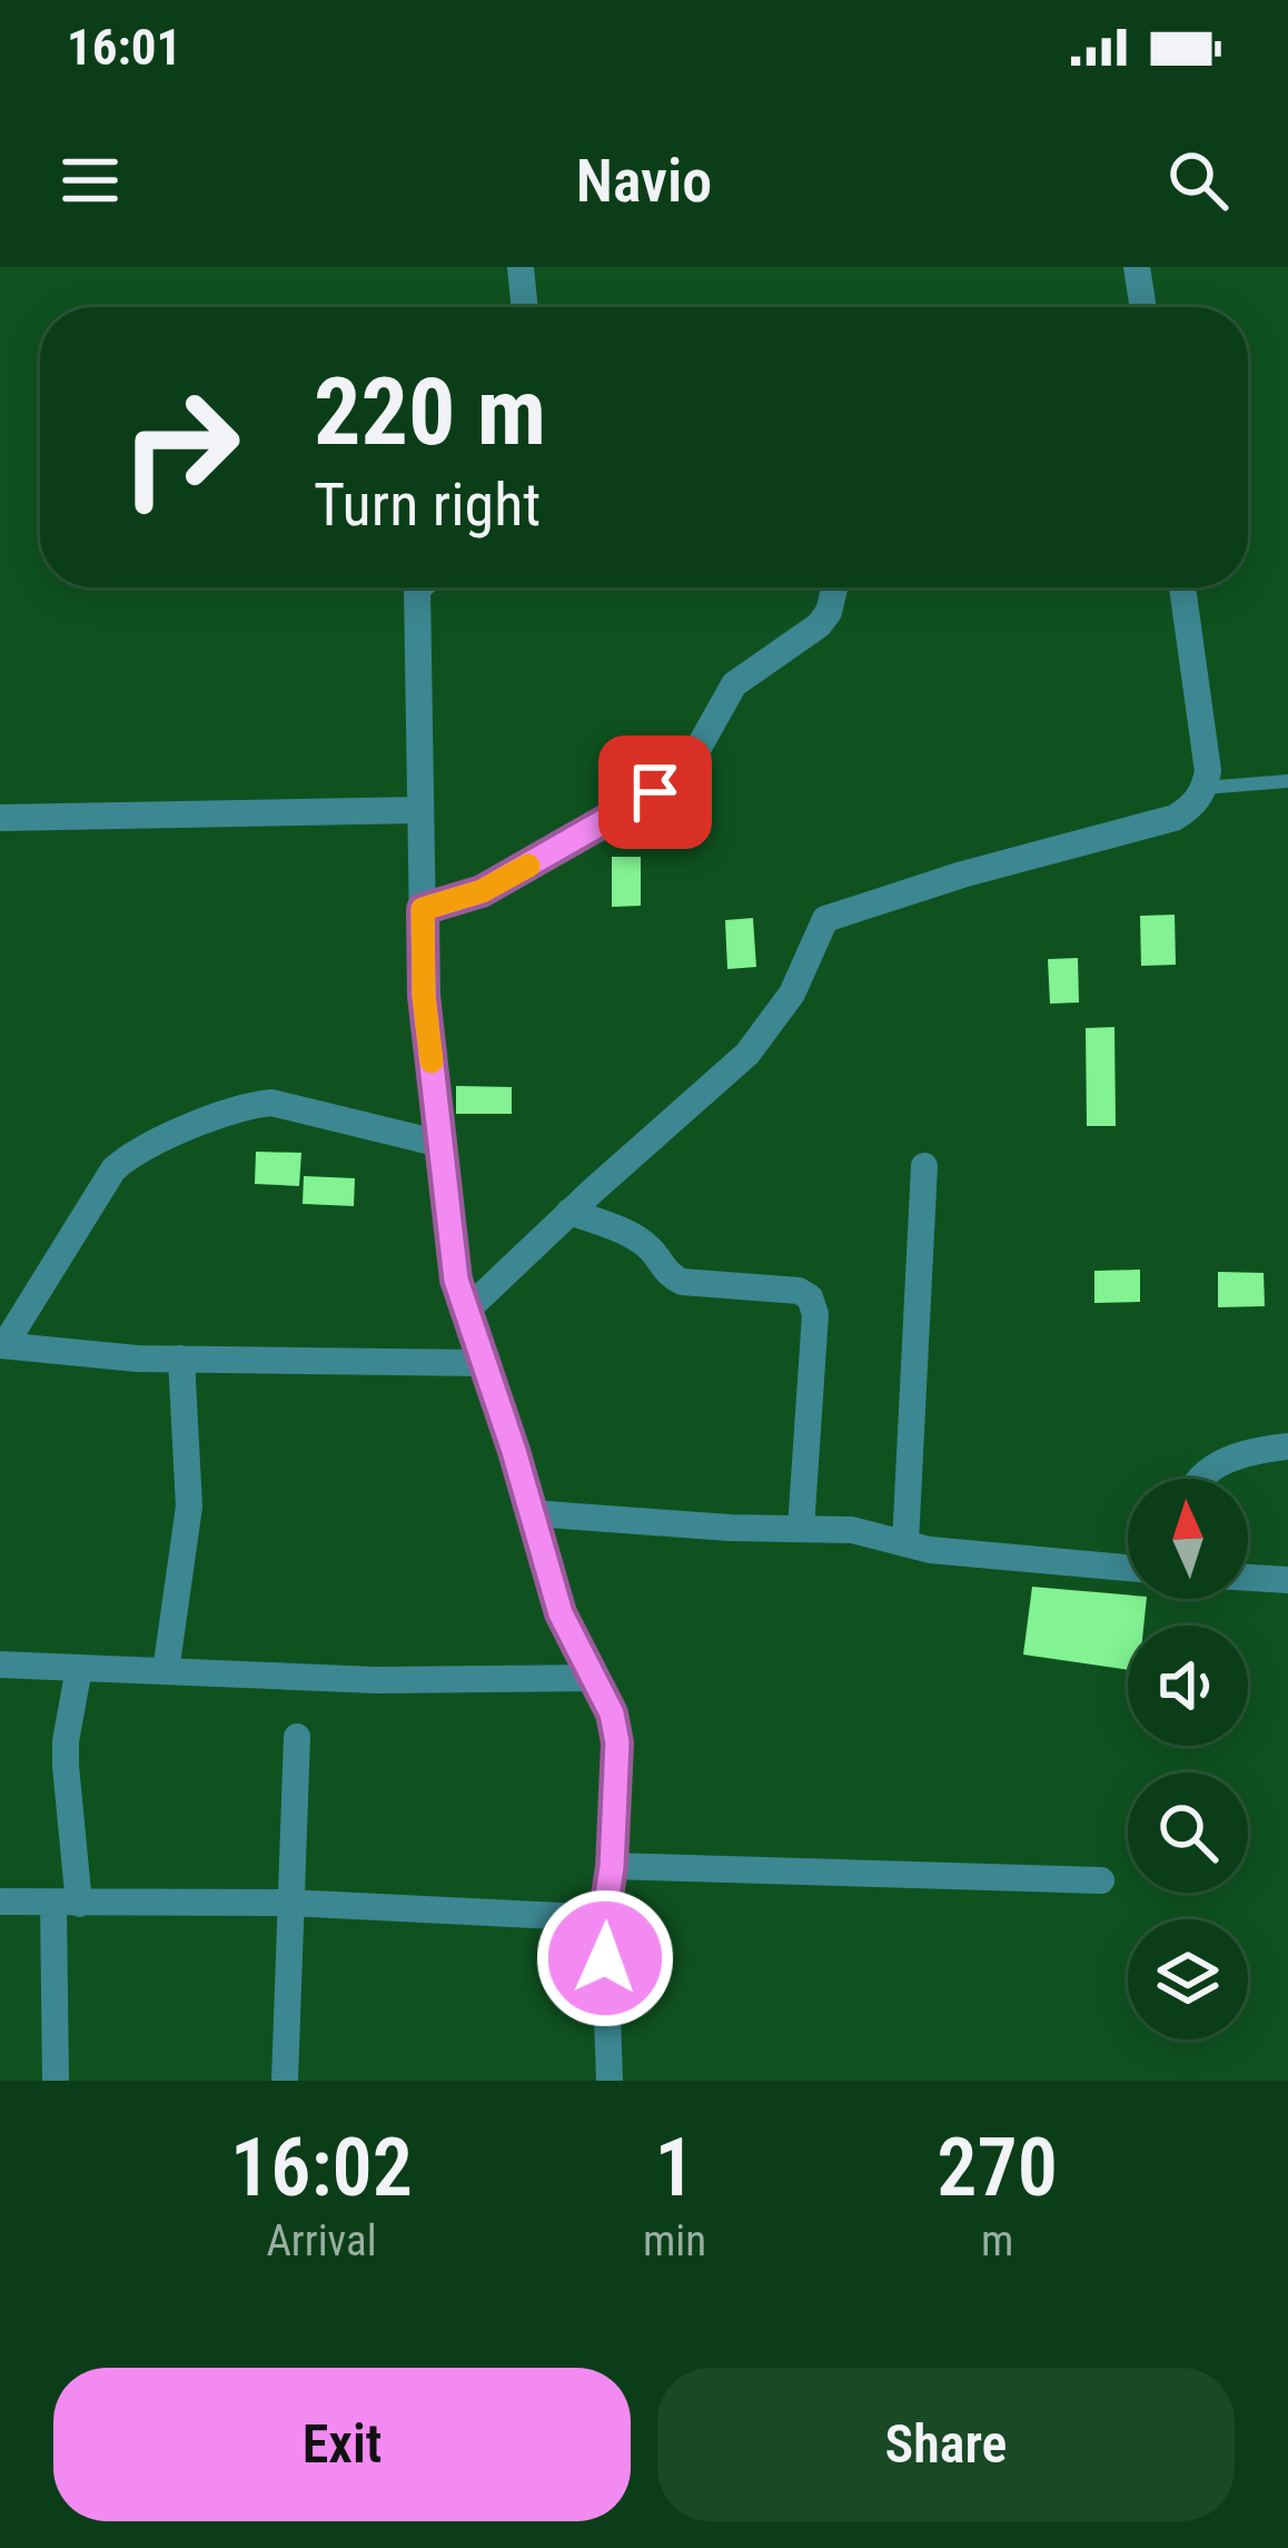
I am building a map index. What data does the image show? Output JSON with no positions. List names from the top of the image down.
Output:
{
  "north": "top",
  "page": {
    "status": "16:01",
    "header": "Navio",
    "turn": ["220 m", "Turn right"],
    "eta": [
      "16:02",
      "Arrival",
      "1",
      "min",
      "270",
      "m"
    ],
    "buttons": ["Exit", "Share"]
  }
}
